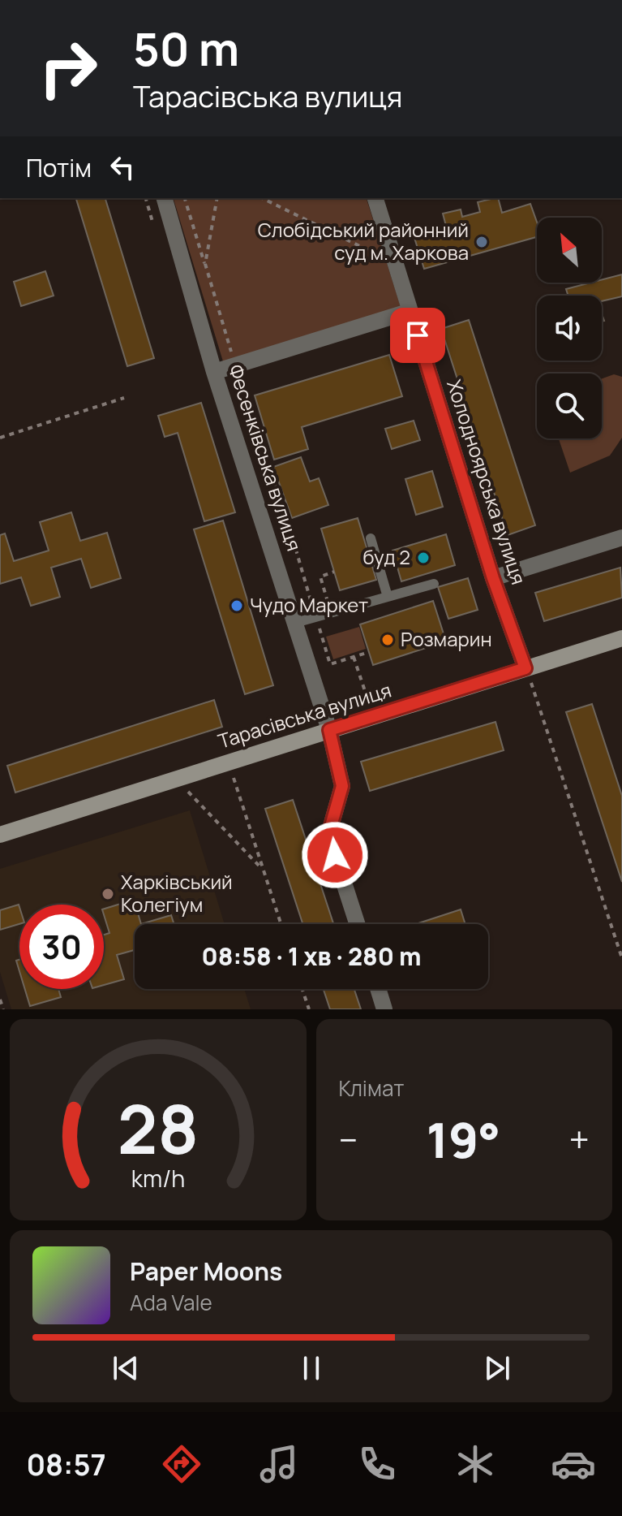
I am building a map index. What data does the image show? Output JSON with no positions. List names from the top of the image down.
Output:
{
  "streets": {
    "street": ["Фесенківська вулиця", "Холодноярська вулиця", "Тарасівська вулиця"]
  },
  "crossings": [
    ["Фесенківська вулиця", "Тарасівська вулиця"],
    ["Холодноярська вулиця", "Тарасівська вулиця"]
  ],
  "places": [
    "Слобідський районний суд м. Харкова",
    "буд 2",
    "Чудо Маркет",
    "Розмарин",
    "Харківський Колегіум"
  ],
  "north": "top left",
  "page": {
    "turn": ["50 m", "Тарасівська вулиця"],
    "then": "Потім",
    "limit": "30",
    "trip": "08:58 · 1 хв · 280 m",
    "tile": "Клімат",
    "heat": ["−", "19°", "+"],
    "song": ["Paper Moons", "Ada Vale"],
    "tabs": "08:57",
    "gauge": ["28", "km/h"]
  }
}
